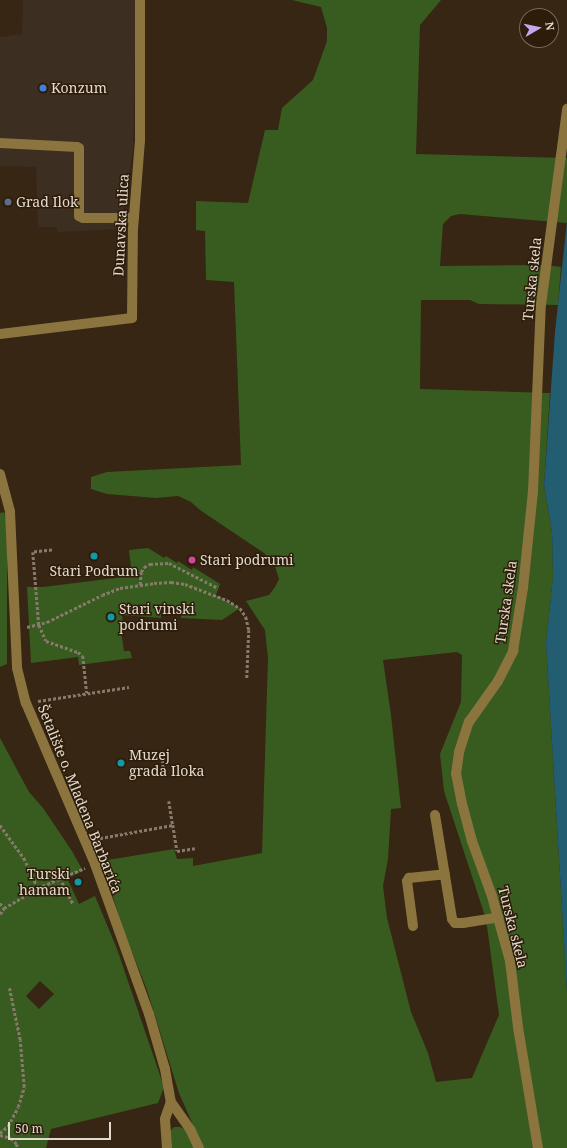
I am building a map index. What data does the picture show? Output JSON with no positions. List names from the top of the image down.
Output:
{
  "streets": {
    "street": ["Dunavska ulica", "Turska skela", "Šetalište o. Mladena Barbarića"]
  },
  "places": [
    "Konzum",
    "Grad Ilok",
    "Stari Podrum",
    "Stari podrumi",
    "Stari vinski podrumi",
    "Muzej grada Iloka",
    "Turski hamam"
  ],
  "scale_bar": "50 m",
  "north": "right"
}
